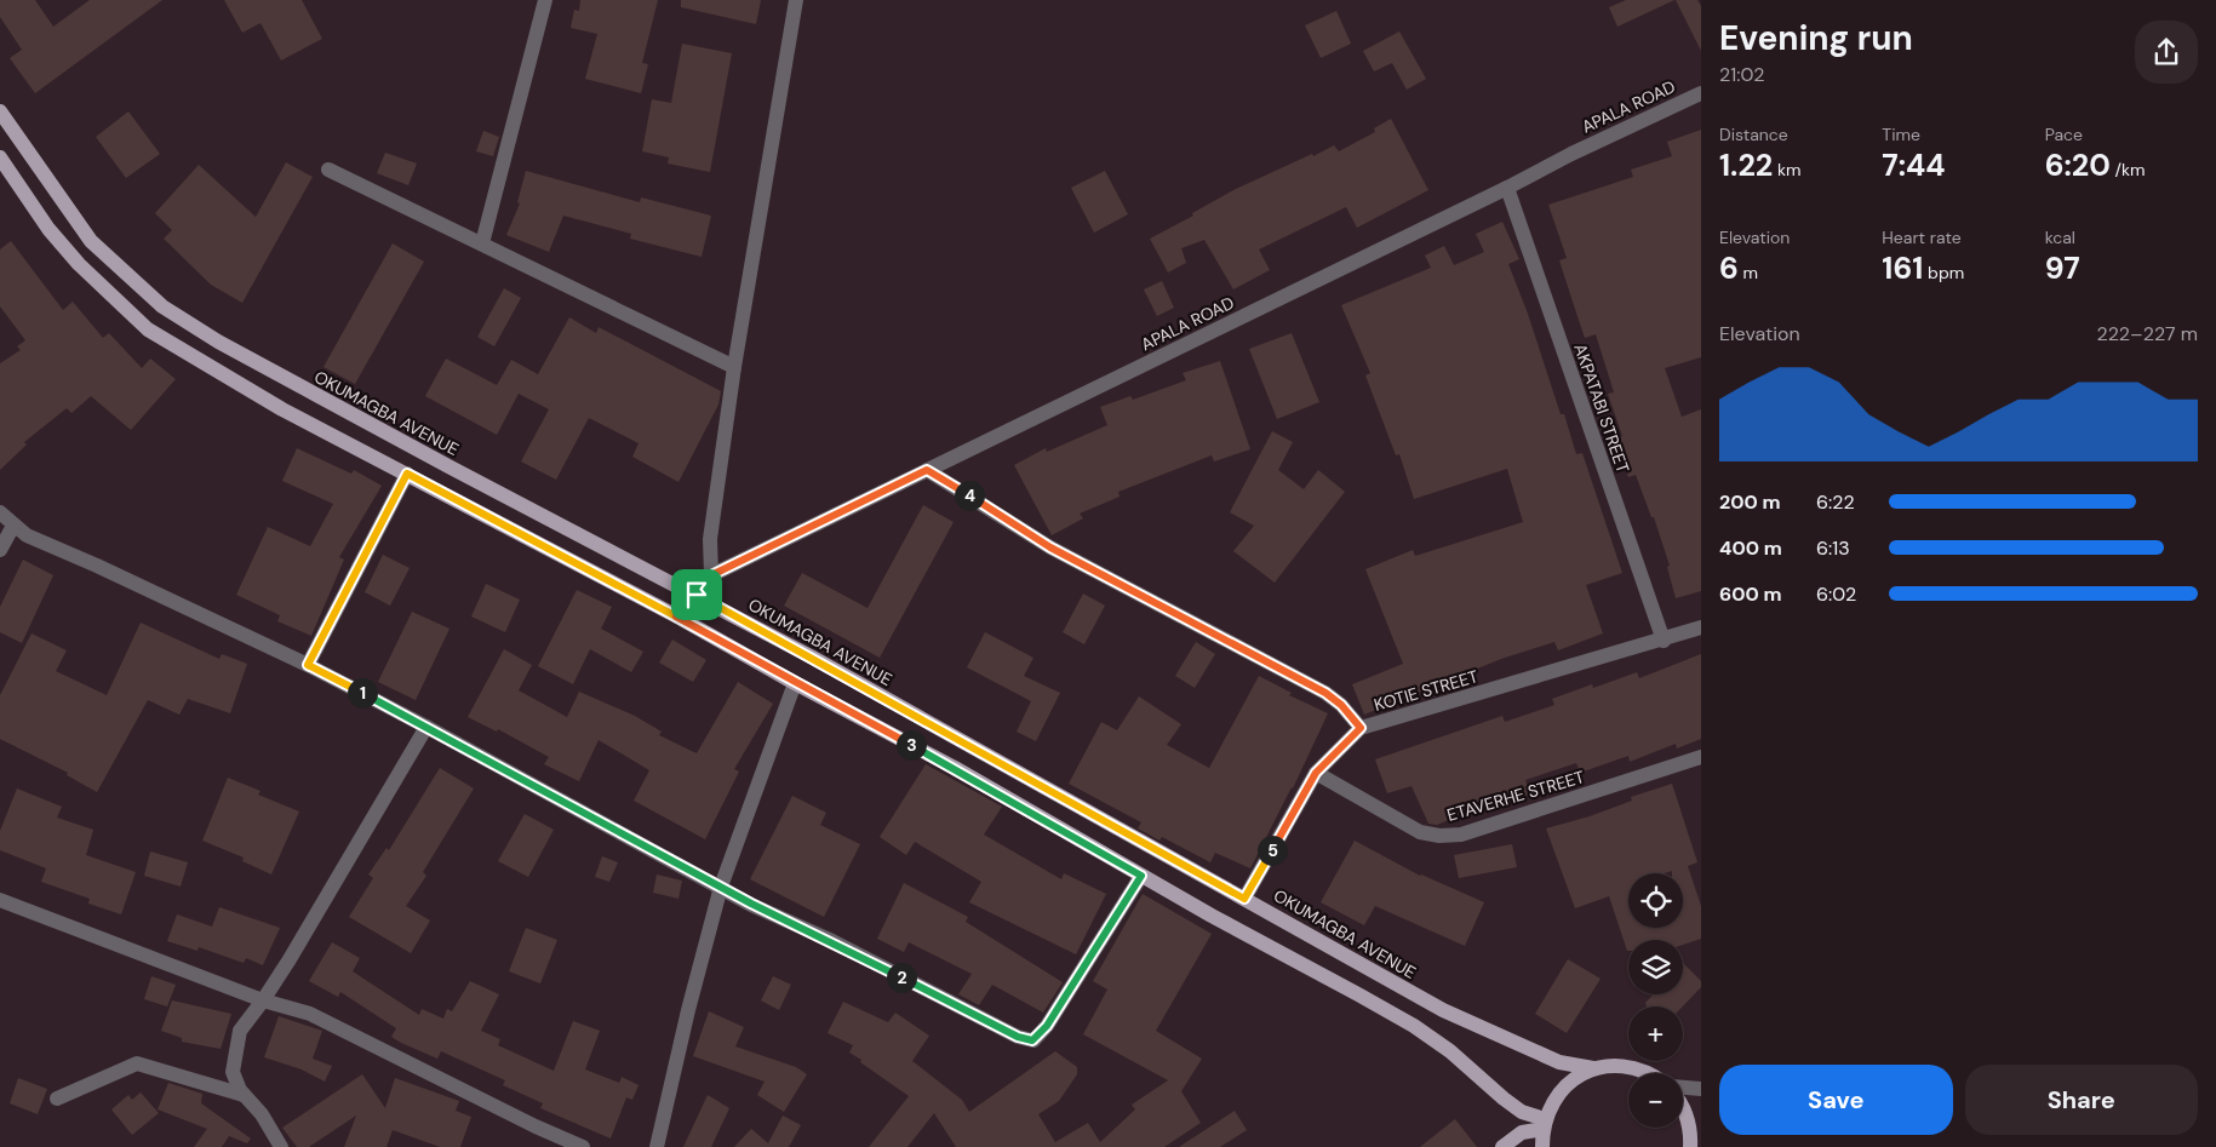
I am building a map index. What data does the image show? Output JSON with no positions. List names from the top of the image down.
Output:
{
  "streets": {
    "main road": ["OKUMAGBA AVENUE"],
    "street": [
      "APALA ROAD",
      "AKPATABI STREET",
      "KOTIE STREET",
      "ETAVERHE STREET"
    ]
  },
  "crossings": [
    ["APALA ROAD", "AKPATABI STREET"],
    ["APALA ROAD", "OKUMAGBA AVENUE"],
    ["AKPATABI STREET", "KOTIE STREET"],
    ["OKUMAGBA AVENUE", "KOTIE STREET"],
    ["KOTIE STREET", "ETAVERHE STREET"]
  ],
  "page": {
    "heading": ["Evening run", "21:02"],
    "stats": [
      ["Distance", "1.22 km"],
      ["Time", "7:44"],
      ["Pace", "6:20 /km"],
      ["Elevation", "6 m"],
      ["Heart rate", "161 bpm"],
      ["kcal", "97"]
    ],
    "chart": ["Elevation", "222–227 m"],
    "list": [
      {
        "name": "200 m",
        "note": "6:22"
      },
      {
        "name": "400 m",
        "note": "6:13"
      },
      {
        "name": "600 m",
        "note": "6:02"
      }
    ],
    "pins": [
      "4",
      "1",
      "3",
      "5",
      "2"
    ],
    "map_buttons": ["+", "−"],
    "buttons": ["Save", "Share"]
  }
}
